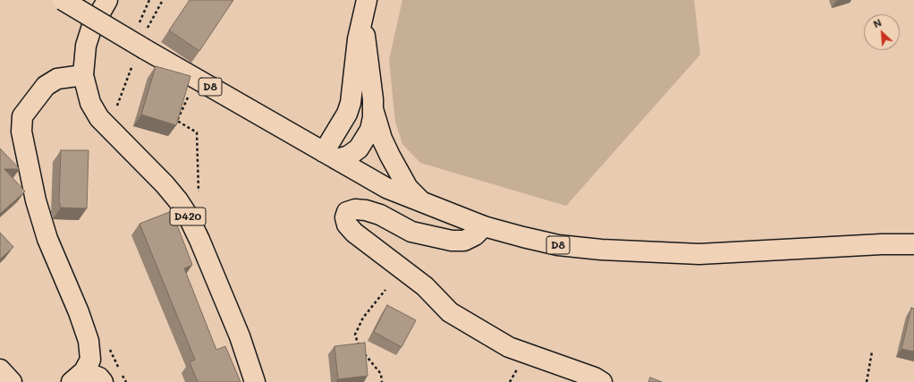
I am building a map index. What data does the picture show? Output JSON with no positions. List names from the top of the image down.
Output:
{
  "streets": {
    "main road": ["D8", "D420"]
  },
  "north": "top left"
}
